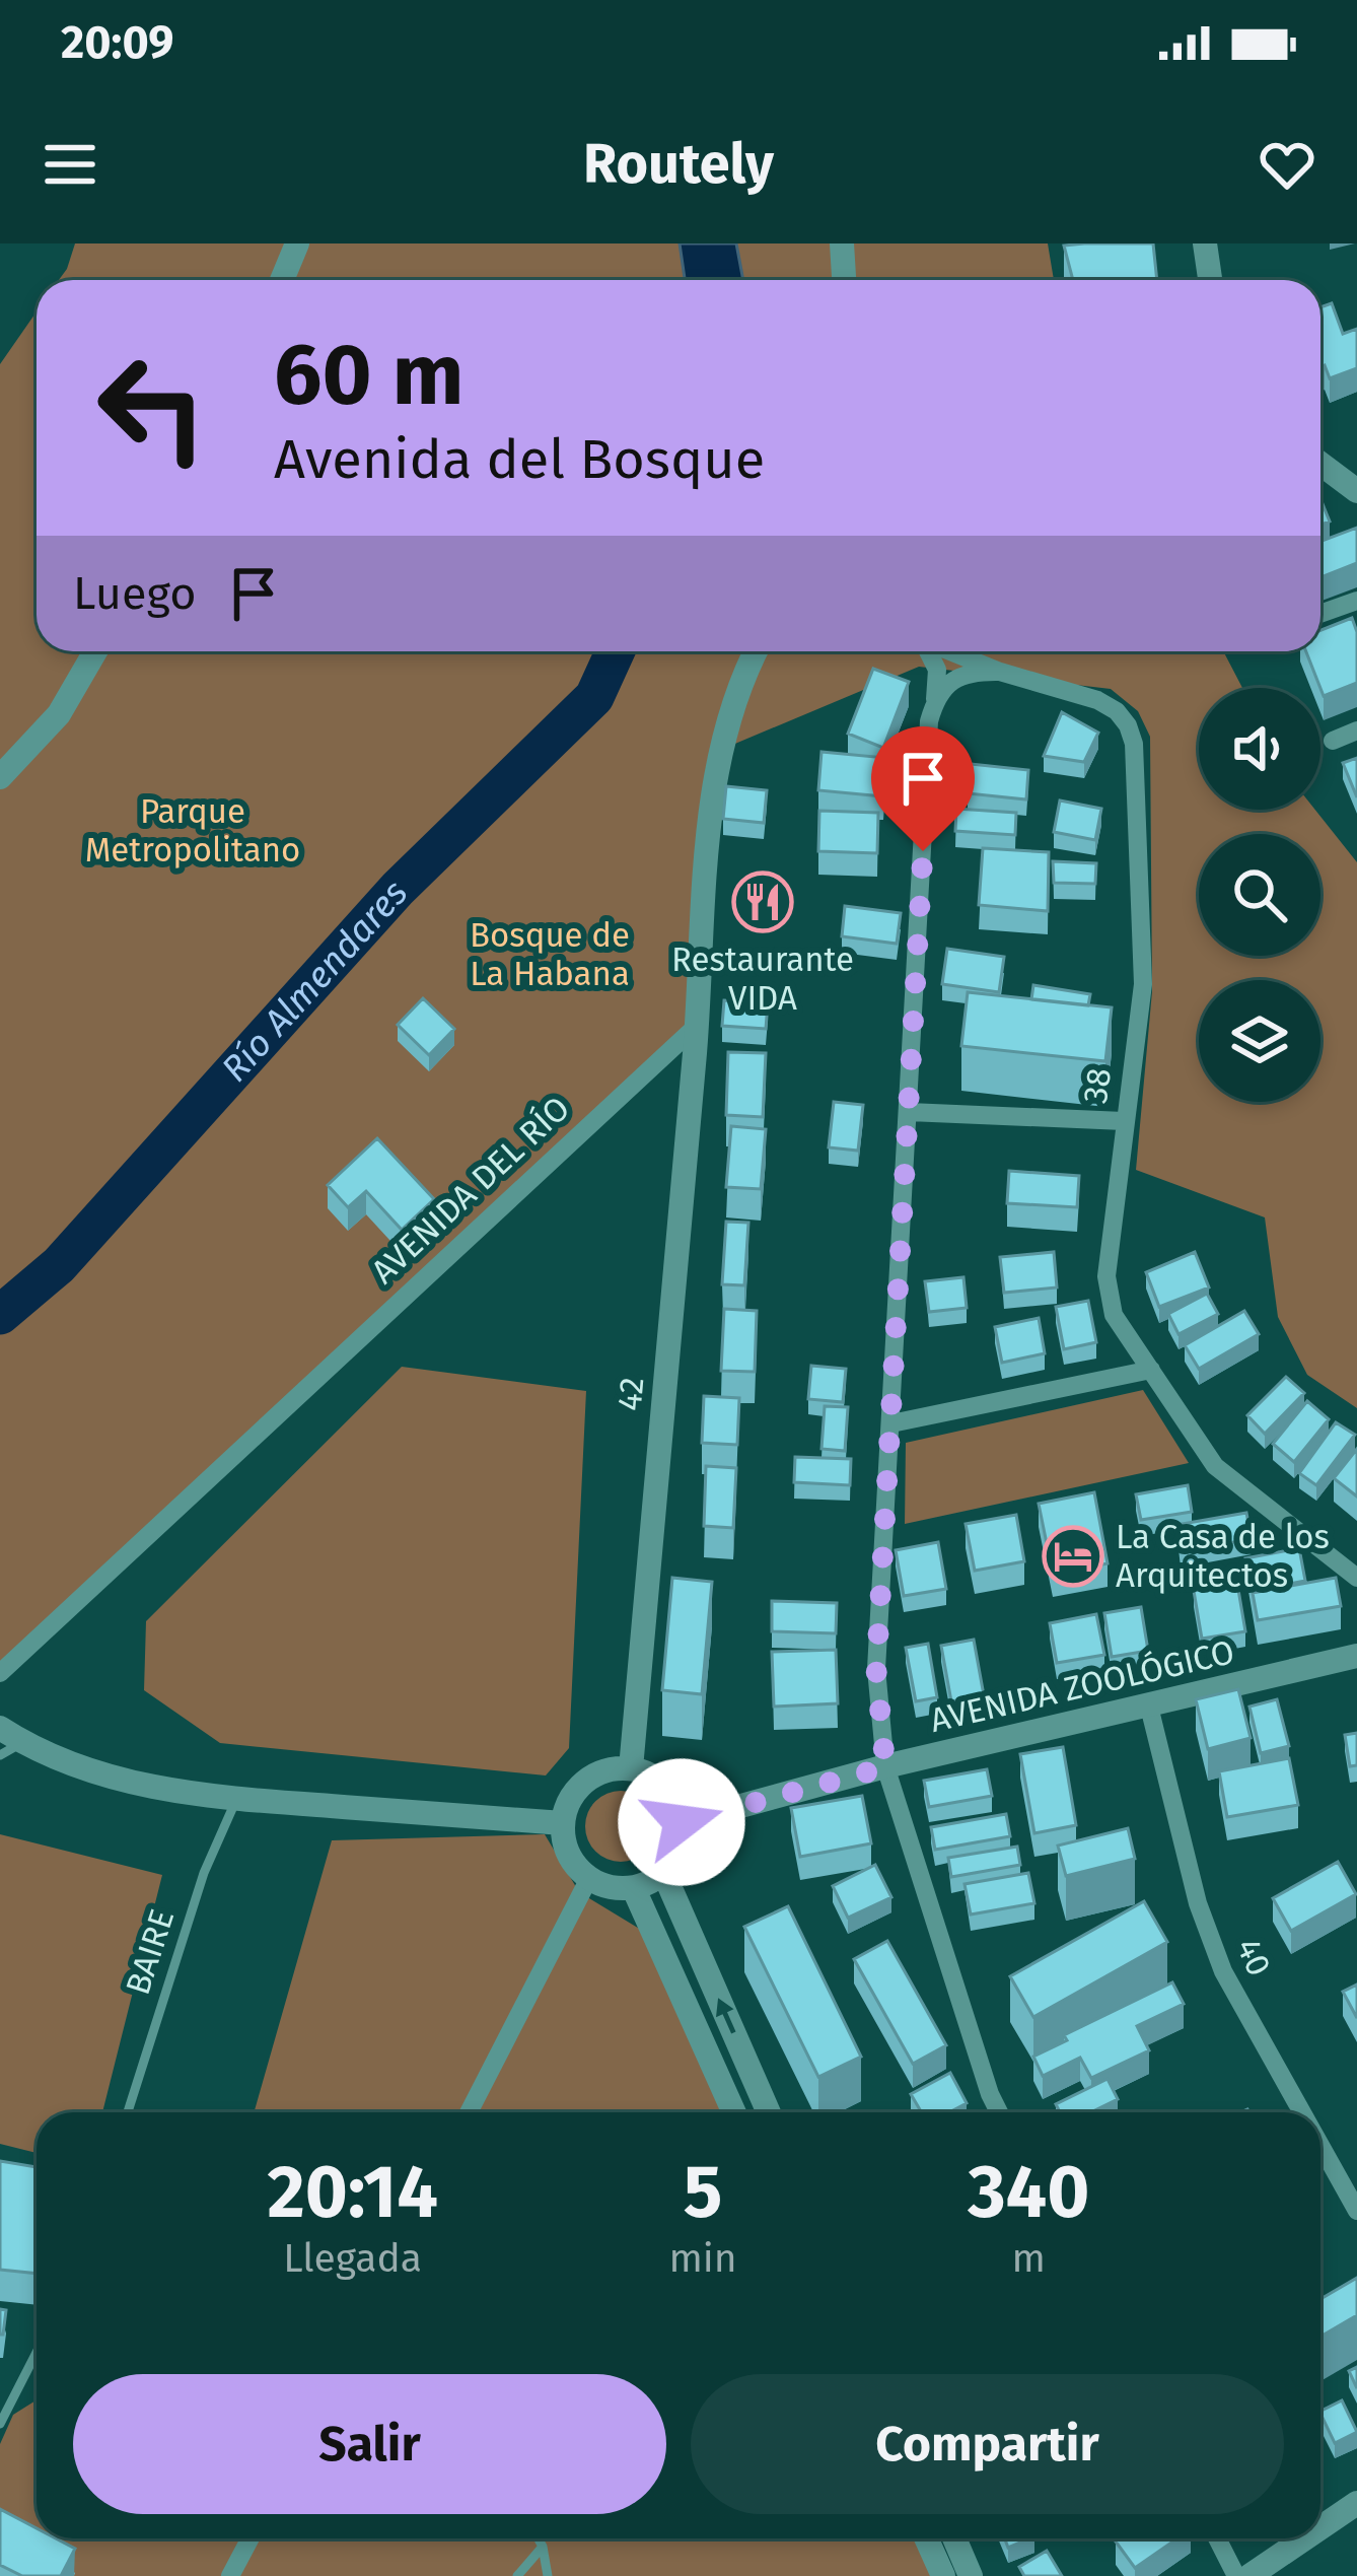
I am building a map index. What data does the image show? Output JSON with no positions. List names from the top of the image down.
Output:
{
  "streets": {
    "street": [
      "38",
      "AVENIDA DEL RÍO",
      "42",
      "AVENIDA ZOOLÓGICO",
      "40"
    ],
    "lane": ["BAIRE"]
  },
  "crossings": [
    ["AVENIDA DEL RÍO", "42"],
    ["42", "AVENIDA ZOOLÓGICO"],
    ["AVENIDA ZOOLÓGICO", "40"]
  ],
  "water": ["Río Almendares"],
  "parks": ["Parque Metropolitano", "Bosque de La Habana"],
  "places": {
    "restaurant": ["Restaurante VIDA"],
    "hotel": ["La Casa de los Arquitectos"]
  },
  "page": {
    "status": "20:09",
    "header": "Routely",
    "turn": ["60 m", "Avenida del Bosque"],
    "then": "Luego",
    "eta": [
      "20:14",
      "Llegada",
      "5",
      "min",
      "340",
      "m"
    ],
    "buttons": ["Salir", "Compartir"]
  }
}
